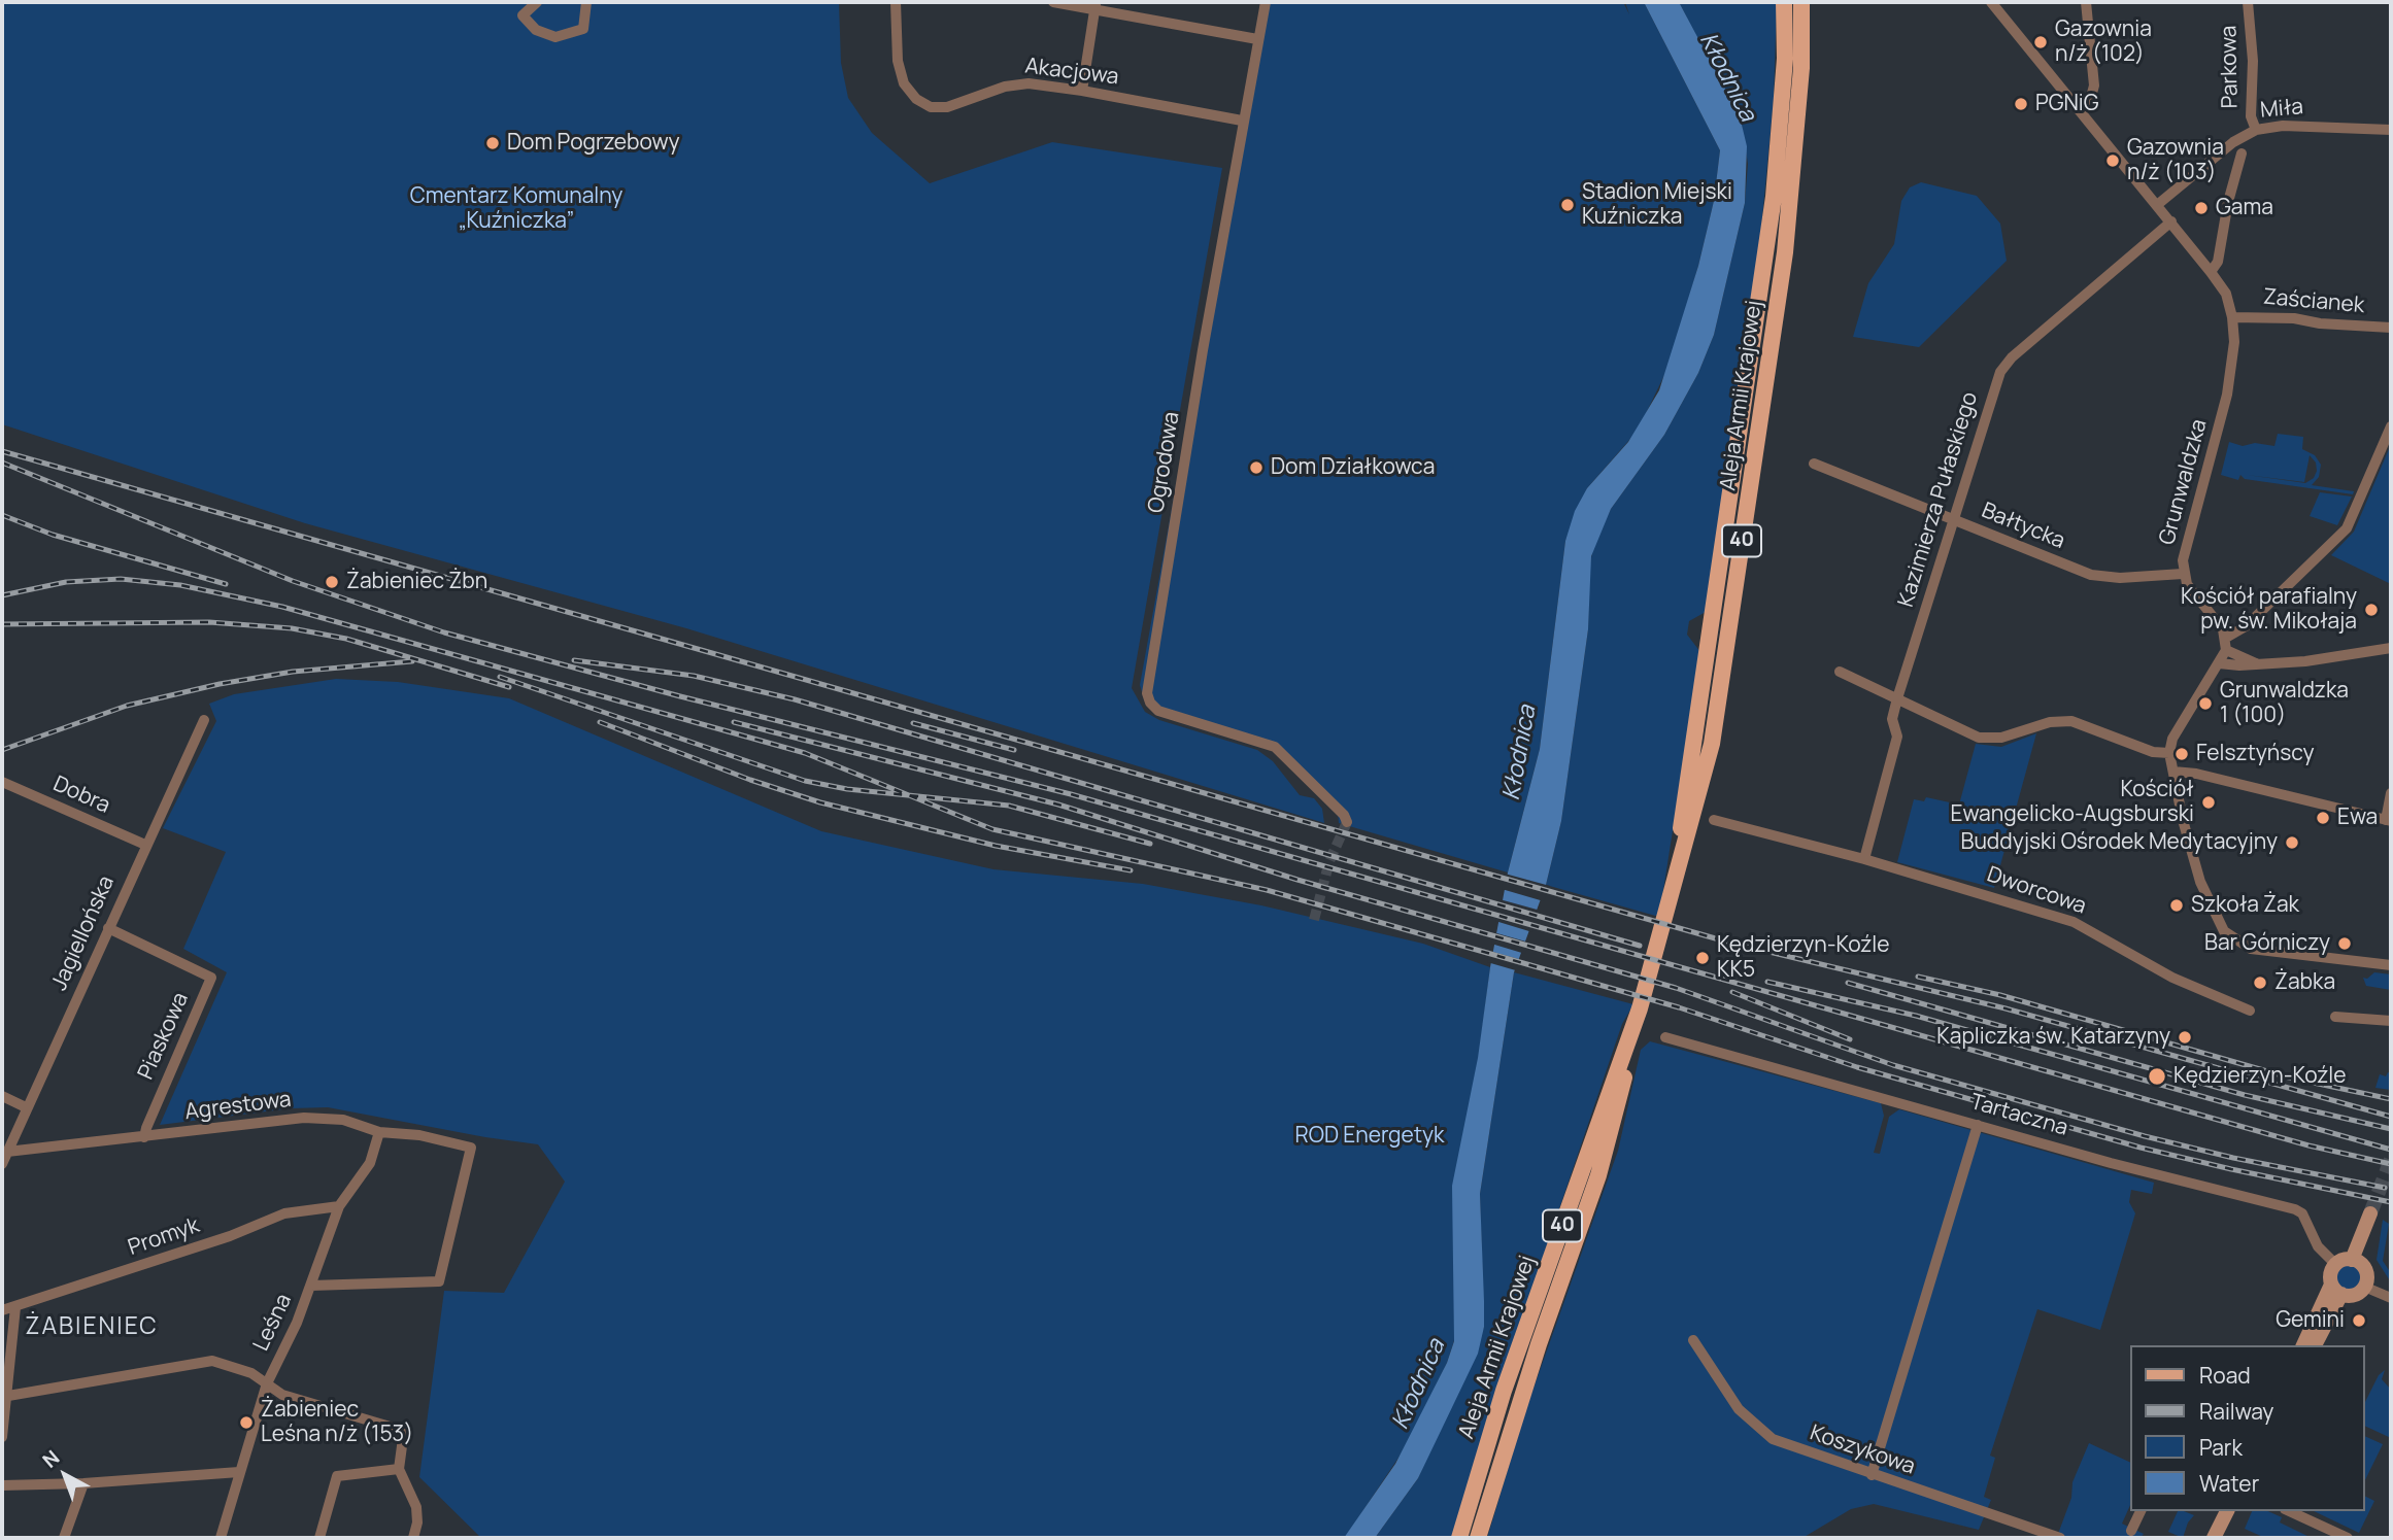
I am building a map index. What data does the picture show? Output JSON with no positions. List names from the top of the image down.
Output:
{
  "streets": {
    "main road": ["Aleja Armii Krajowej", "40"],
    "street": [
      "Parkowa",
      "Akacjowa",
      "Miła",
      "Zaścianek",
      "Ogrodowa",
      "Grunwaldzka",
      "Kazimierza Pułaskiego",
      "Bałtycka",
      "Dobra",
      "Dworcowa",
      "Jagiellońska",
      "Piaskowa",
      "Agrestowa",
      "Tartaczna",
      "Promyk",
      "Leśna",
      "Koszykowa"
    ]
  },
  "crossings": [
    ["Parkowa", "Miła"],
    ["Akacjowa", "Ogrodowa"],
    ["Miła", "Grunwaldzka"],
    ["Zaścianek", "Grunwaldzka"],
    ["Grunwaldzka", "Kazimierza Pułaskiego"],
    ["Grunwaldzka", "Bałtycka"],
    ["Kazimierza Pułaskiego", "Bałtycka"],
    ["Kazimierza Pułaskiego", "Dworcowa"],
    ["Dobra", "Jagiellońska"],
    ["Jagiellońska", "Piaskowa"],
    ["Jagiellońska", "Agrestowa"],
    ["Piaskowa", "Agrestowa"],
    ["Agrestowa", "Leśna"],
    ["Promyk", "Leśna"]
  ],
  "districts": ["ŻABIENIEC"],
  "water": ["Kłodnica"],
  "parks": ["Cmentarz Komunalny „Kuźniczka”", "ROD Energetyk"],
  "places": [
    "Gazownia n/ż (102)",
    "PGNiG",
    "Dom Pogrzebowy",
    "Gazownia n/ż (103)",
    "Stadion Miejski Kuźniczka",
    "Gama",
    "Dom Działkowca",
    "Żabieniec Żbn",
    "Kościół parafialny pw. św. Mikołaja",
    "Grunwaldzka 1 (100)",
    "Felsztyńscy",
    "Kościół Ewangelicko-Augsburski",
    "Ewa",
    "Buddyjski Ośrodek Medytacyjny",
    "Szkoła Żak",
    "Bar Górniczy",
    "Kędzierzyn-Koźle KK5",
    "Żabka",
    "Kapliczka św. Katarzyny",
    "Kędzierzyn-Koźle",
    "Gemini",
    "Żabieniec Leśna n/ż (153)"
  ],
  "legend": [
    "Road",
    "Railway",
    "Park",
    "Water"
  ],
  "north": "top left"
}
